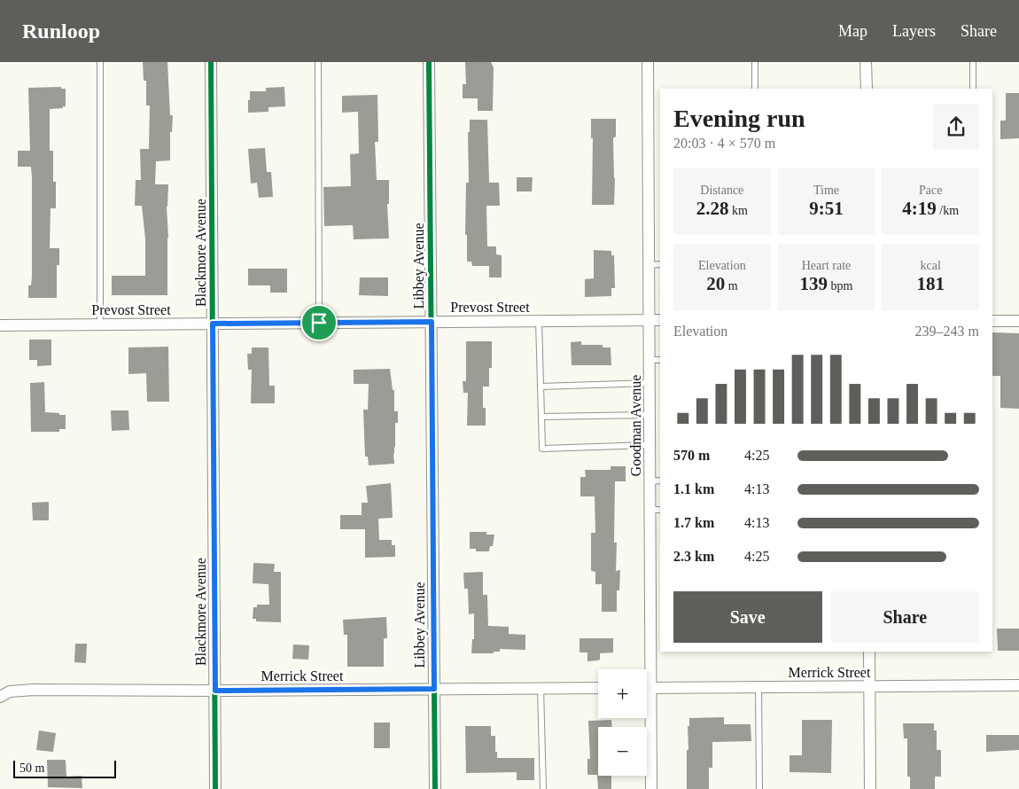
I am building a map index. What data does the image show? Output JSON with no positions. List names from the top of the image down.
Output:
{
  "streets": {
    "street": [
      "Blackmore Avenue",
      "Libbey Avenue",
      "Prevost Street",
      "Goodman Avenue",
      "Merrick Street"
    ]
  },
  "crossings": [
    ["Blackmore Avenue", "Prevost Street"],
    ["Blackmore Avenue", "Merrick Street"],
    ["Libbey Avenue", "Prevost Street"],
    ["Libbey Avenue", "Merrick Street"],
    ["Prevost Street", "Goodman Avenue"]
  ],
  "scale_bar": "50 m",
  "page": {
    "header": "Runloop",
    "nav": ["Map", "Layers", "Share"],
    "heading": ["Evening run", "20:03 · 4 × 570 m"],
    "stats": [
      ["Distance", "2.28 km"],
      ["Time", "9:51"],
      ["Pace", "4:19 /km"],
      ["Elevation", "20 m"],
      ["Heart rate", "139 bpm"],
      ["kcal", "181"]
    ],
    "chart": ["Elevation", "239–243 m"],
    "list": [
      {
        "name": "570 m",
        "note": "4:25"
      },
      {
        "name": "1.1 km",
        "note": "4:13"
      },
      {
        "name": "1.7 km",
        "note": "4:13"
      },
      {
        "name": "2.3 km",
        "note": "4:25"
      }
    ],
    "buttons": ["Save", "Share"],
    "map_buttons": ["+", "−"],
    "scale": "50 m"
  }
}
